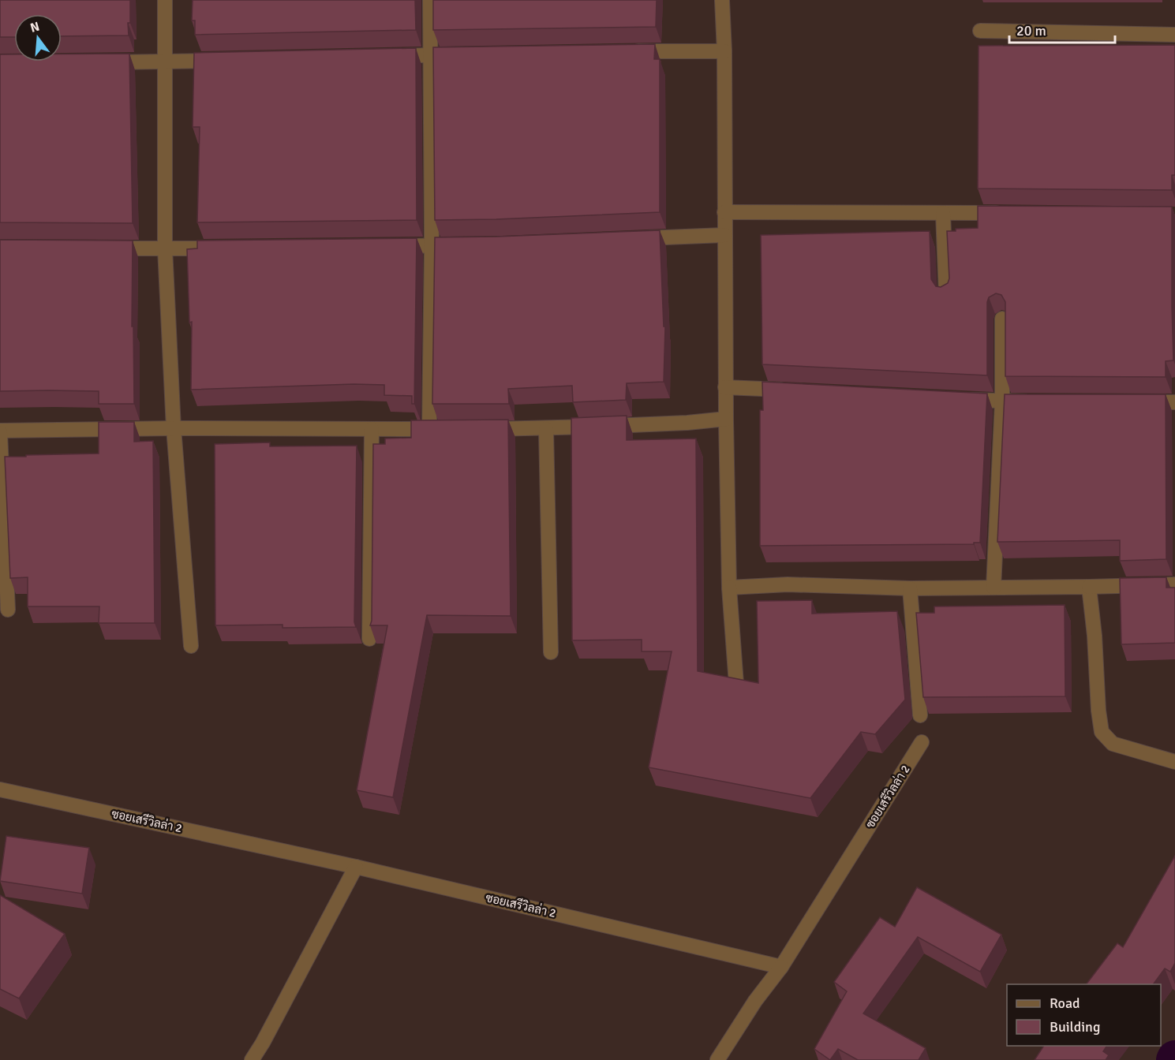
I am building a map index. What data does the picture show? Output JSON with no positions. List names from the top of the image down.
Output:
{
  "streets": {
    "street": ["ซอยเสรีวิลล่า 2"]
  },
  "legend": ["Road", "Building"],
  "scale_bar": "20 m",
  "north": "top"
}
